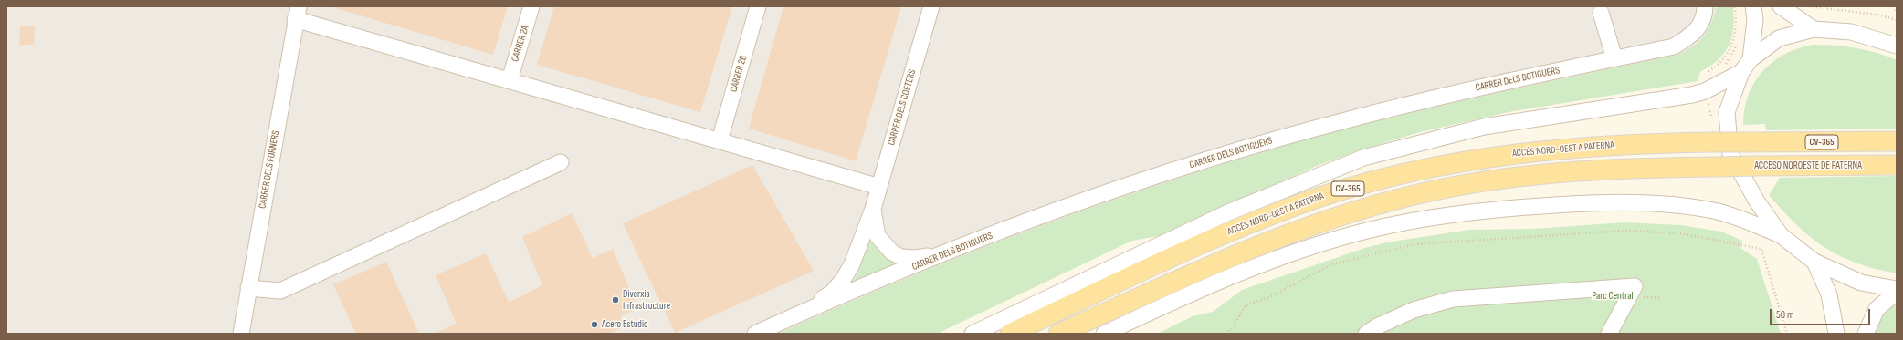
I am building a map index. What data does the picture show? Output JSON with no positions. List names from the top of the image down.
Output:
{
  "streets": {
    "main road": ["CV-365", "ACCÉS NORD-OEST A PATERNA", "ACCESO NOROESTE DE PATERNA"],
    "street": [
      "CARRER 2A",
      "CARRER 2B",
      "CARRER DELS BOTIGUERS",
      "CARRER DELS COETERS",
      "CARRER DELS FORNERS"
    ]
  },
  "crossings": [
    ["CARRER DELS BOTIGUERS", "CARRER DELS COETERS"],
    ["CV-365", "ACCESO NOROESTE DE PATERNA"]
  ],
  "parks": ["Parc Central"],
  "places": ["Diverxia Infrastructure", "Acero Estudio"],
  "scale_bar": "50 m"
}
